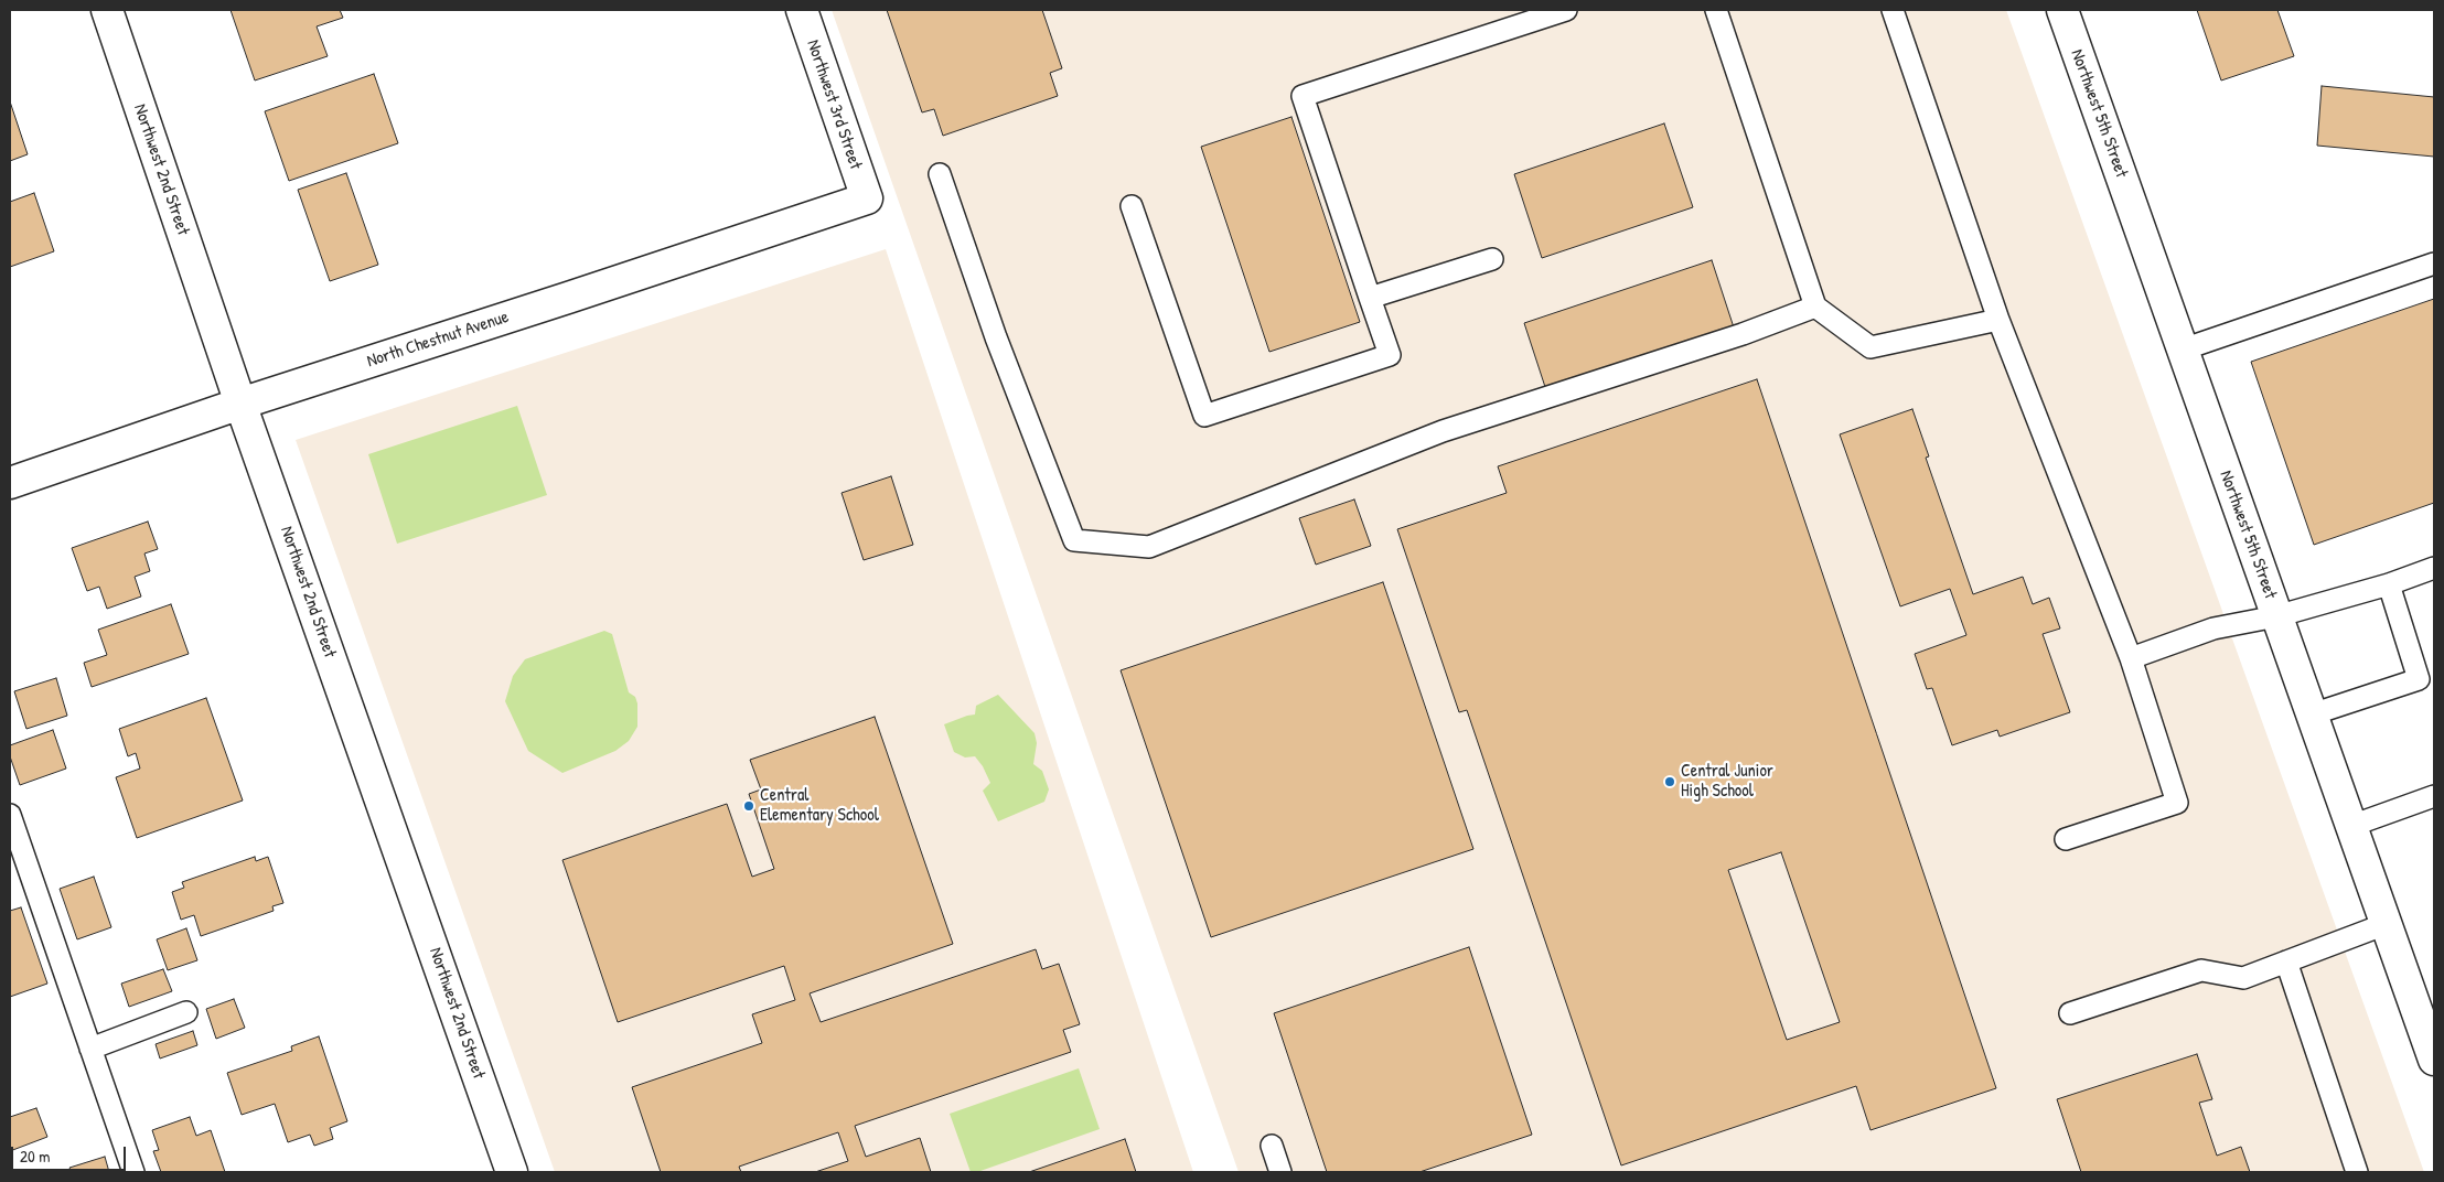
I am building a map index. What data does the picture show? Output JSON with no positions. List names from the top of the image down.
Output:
{
  "streets": {
    "street": [
      "Northwest 3rd Street",
      "Northwest 5th Street",
      "Northwest 2nd Street",
      "North Chestnut Avenue"
    ]
  },
  "crossings": [
    ["Northwest 3rd Street", "North Chestnut Avenue"],
    ["Northwest 2nd Street", "North Chestnut Avenue"]
  ],
  "places": ["Central Junior High School", "Central Elementary School"],
  "scale_bar": "20 m"
}
